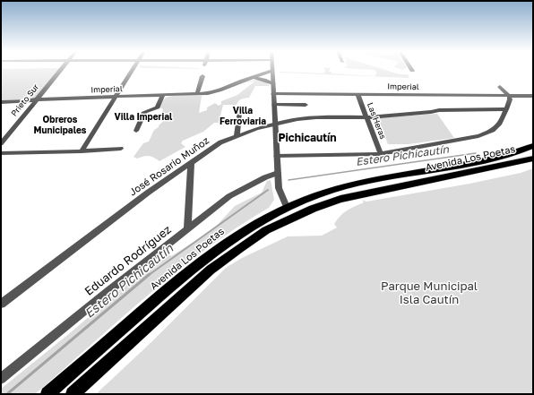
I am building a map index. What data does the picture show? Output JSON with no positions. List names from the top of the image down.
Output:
{
  "streets": {
    "main road": ["Avenida Los Poetas"],
    "street": [
      "Imperial",
      "Prieto Sur",
      "Las Heras",
      "José Rosario Muñoz",
      "Eduardo Rodríguez"
    ]
  },
  "crossings": [
    ["Imperial", "Prieto Sur"],
    ["Imperial", "Las Heras"],
    ["Las Heras", "José Rosario Muñoz"]
  ],
  "districts": [
    "Villa Ferroviaria",
    "Villa Imperial",
    "Obreros Municipales",
    "Pichicautín"
  ],
  "water": ["Estero Pichicautín"],
  "parks": ["Parque Municipal Isla Cautín"]
}
